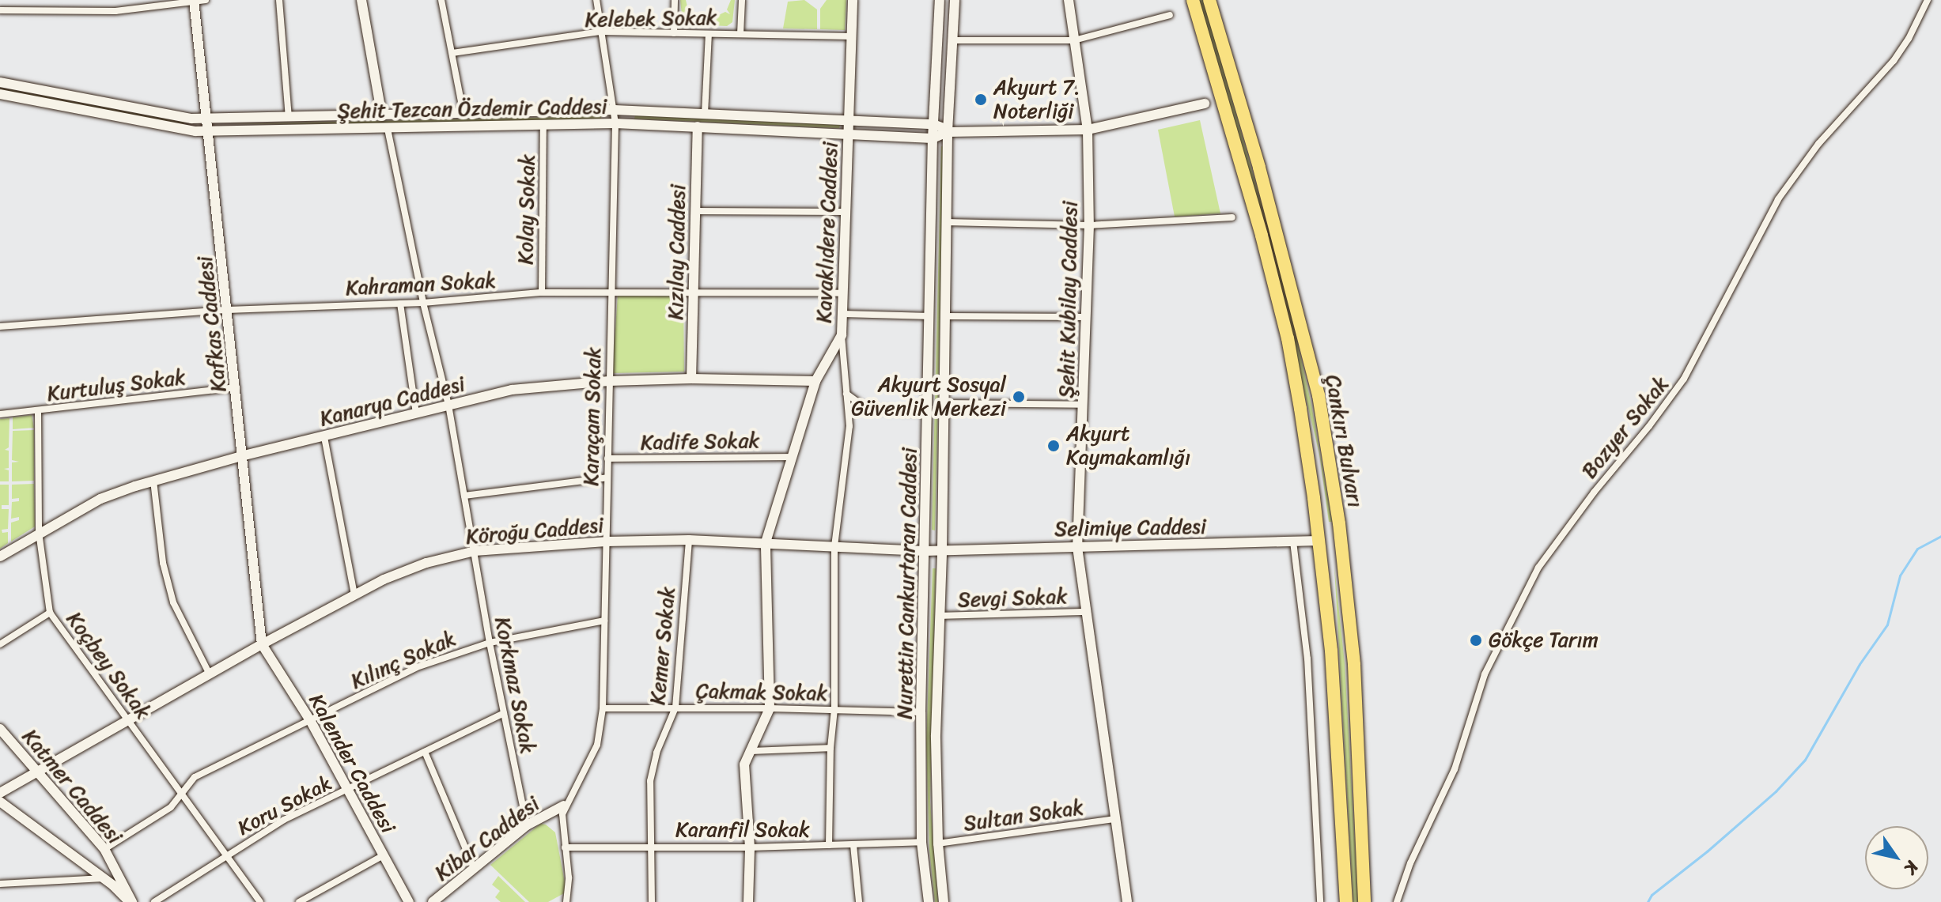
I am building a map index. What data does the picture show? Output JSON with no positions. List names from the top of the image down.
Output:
{
  "streets": {
    "highway": ["Çankırı Bulvarı"],
    "street": [
      "Kelebek Sokak",
      "Şehit Tezcan Özdemir Caddesi",
      "Kolay Sokak",
      "Kavaklıdere Caddesi",
      "Kızılay Caddesi",
      "Kahraman Sokak",
      "Şehit Kubilay Caddesi",
      "Kafkas Caddesi",
      "Kurtuluş Sokak",
      "Kanarya Caddesi",
      "Karaçam Sokak",
      "Bozyer Sokak",
      "Kadife Sokak",
      "Selimiye Caddesi",
      "Köroğu Caddesi",
      "Nurettin Cankurtaran Caddesi",
      "Sevgi Sokak",
      "Kemer Sokak",
      "Kılınç Sokak",
      "Koçbey Sokak",
      "Korkmaz Sokak",
      "Çakmak Sokak",
      "Kalender Caddesi",
      "Katmer Caddesi",
      "Koru Sokak",
      "Sultan Sokak",
      "Karanfil Sokak",
      "Kibar Caddesi"
    ]
  },
  "crossings": [
    ["Kelebek Sokak", "Kavaklıdere Caddesi"],
    ["Kelebek Sokak", "Karaçam Sokak"],
    ["Şehit Tezcan Özdemir Caddesi", "Kolay Sokak"],
    ["Şehit Tezcan Özdemir Caddesi", "Kavaklıdere Caddesi"],
    ["Şehit Tezcan Özdemir Caddesi", "Kızılay Caddesi"],
    ["Şehit Tezcan Özdemir Caddesi", "Kafkas Caddesi"],
    ["Şehit Tezcan Özdemir Caddesi", "Karaçam Sokak"],
    ["Şehit Tezcan Özdemir Caddesi", "Nurettin Cankurtaran Caddesi"],
    ["Şehit Tezcan Özdemir Caddesi", "Korkmaz Sokak"],
    ["Kolay Sokak", "Kahraman Sokak"],
    ["Kavaklıdere Caddesi", "Kahraman Sokak"],
    ["Kavaklıdere Caddesi", "Kanarya Caddesi"],
    ["Kavaklıdere Caddesi", "Kadife Sokak"],
    ["Kavaklıdere Caddesi", "Köroğu Caddesi"],
    ["Kavaklıdere Caddesi", "Çakmak Sokak"],
    ["Kavaklıdere Caddesi", "Karanfil Sokak"],
    ["Kızılay Caddesi", "Kahraman Sokak"],
    ["Kızılay Caddesi", "Kanarya Caddesi"],
    ["Kahraman Sokak", "Kafkas Caddesi"],
    ["Kahraman Sokak", "Karaçam Sokak"],
    ["Kahraman Sokak", "Korkmaz Sokak"],
    ["Şehit Kubilay Caddesi", "Selimiye Caddesi"],
    ["Şehit Kubilay Caddesi", "Sevgi Sokak"],
    ["Şehit Kubilay Caddesi", "Sultan Sokak"],
    ["Kafkas Caddesi", "Kurtuluş Sokak"],
    ["Kafkas Caddesi", "Kanarya Caddesi"],
    ["Kafkas Caddesi", "Köroğu Caddesi"],
    ["Kafkas Caddesi", "Kalender Caddesi"],
    ["Kurtuluş Sokak", "Koçbey Sokak"],
    ["Kanarya Caddesi", "Karaçam Sokak"],
    ["Kanarya Caddesi", "Koçbey Sokak"],
    ["Kanarya Caddesi", "Korkmaz Sokak"],
    ["Karaçam Sokak", "Kadife Sokak"],
    ["Karaçam Sokak", "Köroğu Caddesi"],
    ["Karaçam Sokak", "Kılınç Sokak"],
    ["Karaçam Sokak", "Çakmak Sokak"],
    ["Karaçam Sokak", "Karanfil Sokak"],
    ["Karaçam Sokak", "Kibar Caddesi"],
    ["Çankırı Bulvarı", "Selimiye Caddesi"],
    ["Selimiye Caddesi", "Köroğu Caddesi"],
    ["Selimiye Caddesi", "Nurettin Cankurtaran Caddesi"],
    ["Köroğu Caddesi", "Nurettin Cankurtaran Caddesi"],
    ["Köroğu Caddesi", "Kemer Sokak"],
    ["Köroğu Caddesi", "Koçbey Sokak"],
    ["Köroğu Caddesi", "Korkmaz Sokak"],
    ["Köroğu Caddesi", "Kalender Caddesi"],
    ["Köroğu Caddesi", "Katmer Caddesi"],
    ["Nurettin Cankurtaran Caddesi", "Sevgi Sokak"],
    ["Nurettin Cankurtaran Caddesi", "Çakmak Sokak"],
    ["Nurettin Cankurtaran Caddesi", "Sultan Sokak"],
    ["Nurettin Cankurtaran Caddesi", "Karanfil Sokak"],
    ["Kemer Sokak", "Çakmak Sokak"],
    ["Kemer Sokak", "Karanfil Sokak"],
    ["Kılınç Sokak", "Koçbey Sokak"],
    ["Kılınç Sokak", "Korkmaz Sokak"],
    ["Kılınç Sokak", "Kalender Caddesi"],
    ["Kılınç Sokak", "Katmer Caddesi"],
    ["Koçbey Sokak", "Koru Sokak"],
    ["Korkmaz Sokak", "Koru Sokak"],
    ["Korkmaz Sokak", "Kibar Caddesi"],
    ["Kalender Caddesi", "Koru Sokak"]
  ],
  "places": [
    "Akyurt 7. Noterliği",
    "Akyurt Sosyal Güvenlik Merkezi",
    "Akyurt Kaymakamlığı",
    "Gökçe Tarım"
  ],
  "north": "bottom right"
}
